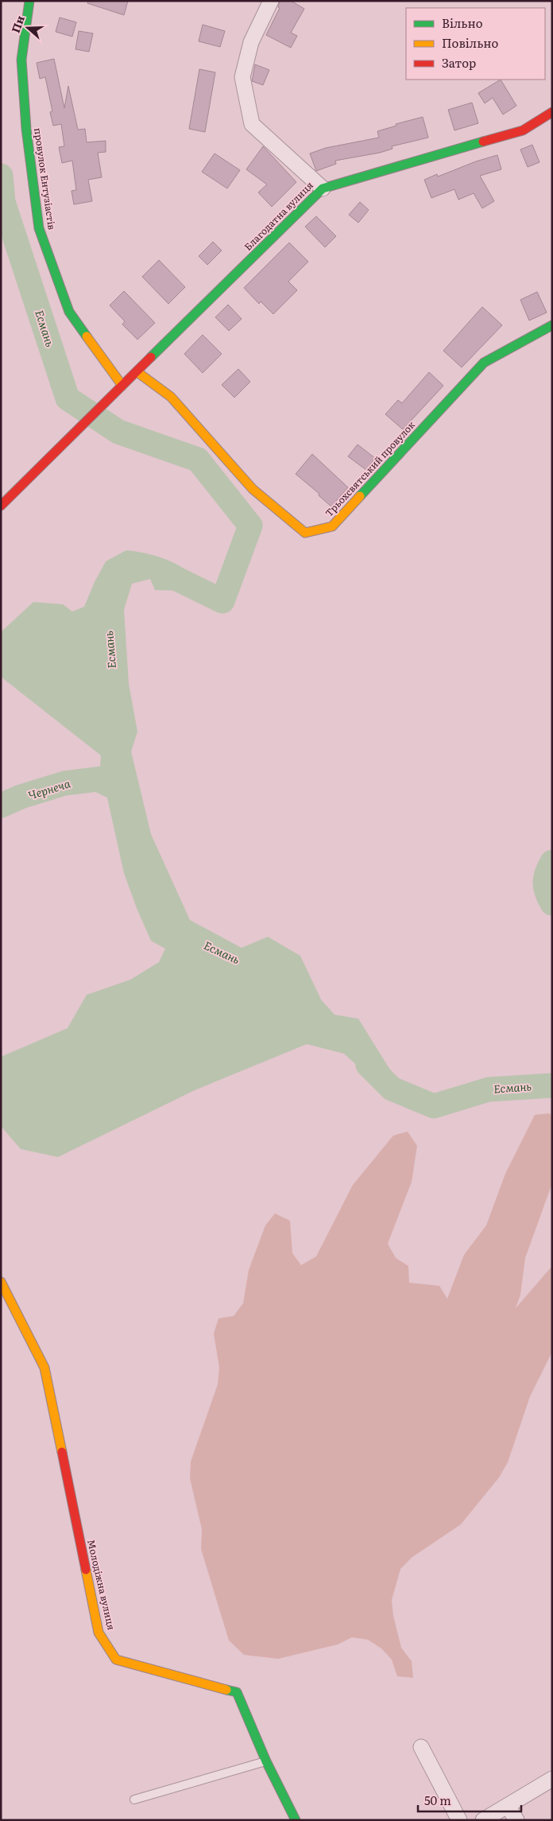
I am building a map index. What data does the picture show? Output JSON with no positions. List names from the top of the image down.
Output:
{
  "streets": {
    "street": [
      "провулок Ентузіастів",
      "Благодатна вулиця",
      "Трьохсвятський провулок",
      "Молодіжна вулиця"
    ]
  },
  "crossings": [
    ["провулок Ентузіастів", "Благодатна вулиця"],
    ["Благодатна вулиця", "Трьохсвятський провулок"]
  ],
  "water": ["Есмань", "Чернеча"],
  "legend": ["Вільно", "Повільно", "Затор"],
  "scale_bar": "50 m",
  "north": "left"
}
